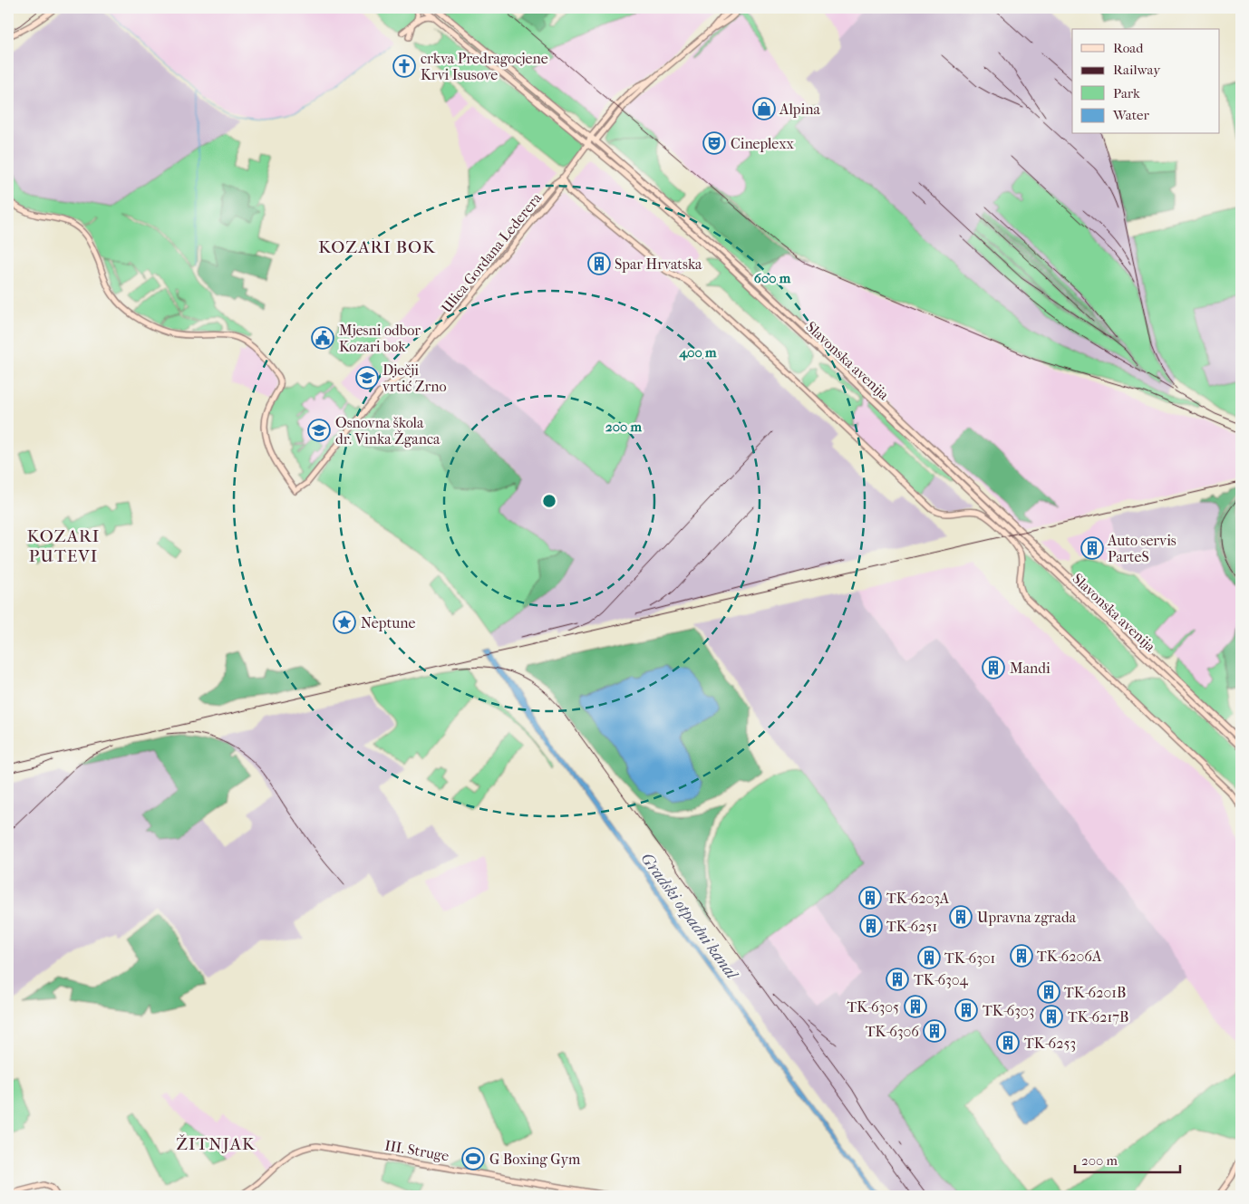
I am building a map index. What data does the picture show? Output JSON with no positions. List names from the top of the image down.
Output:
{
  "streets": {
    "street": ["Ulica Gordana Lederera", "Slavonska avenija", "III. Struge"]
  },
  "crossings": [
    ["Ulica Gordana Lederera", "Slavonska avenija"]
  ],
  "districts": ["KOZARI BOK", "KOZARI PUTEVI", "ŽITNJAK"],
  "water": ["Gradski otpadni kanal"],
  "places": {
    "church": ["crkva Predragocjene Krvi Isusove"],
    "shop": ["Alpina"],
    "theatre": ["Cineplexx"],
    "building": [
      "Spar Hrvatska",
      "Auto servis ParteS",
      "Mandi",
      "TK-6203A",
      "Upravna zgrada",
      "TK-6251",
      "TK-6206A",
      "TK-6301",
      "TK-6304",
      "TK-6201B",
      "TK-6305",
      "TK-6303",
      "TK-6217B",
      "TK-6306",
      "TK-6253"
    ],
    "public building": ["Mjesni odbor Kozari bok"],
    "school or university": ["Dječji vrtić Zrno", "Osnovna škola dr. Vinka Žganca"],
    "place": ["Neptune"],
    "sports": ["G Boxing Gym"]
  },
  "legend": [
    "Road",
    "Railway",
    "Park",
    "Water"
  ],
  "scale_bar": "200 m",
  "rings": ["600 m", "400 m", "200 m"]
}
